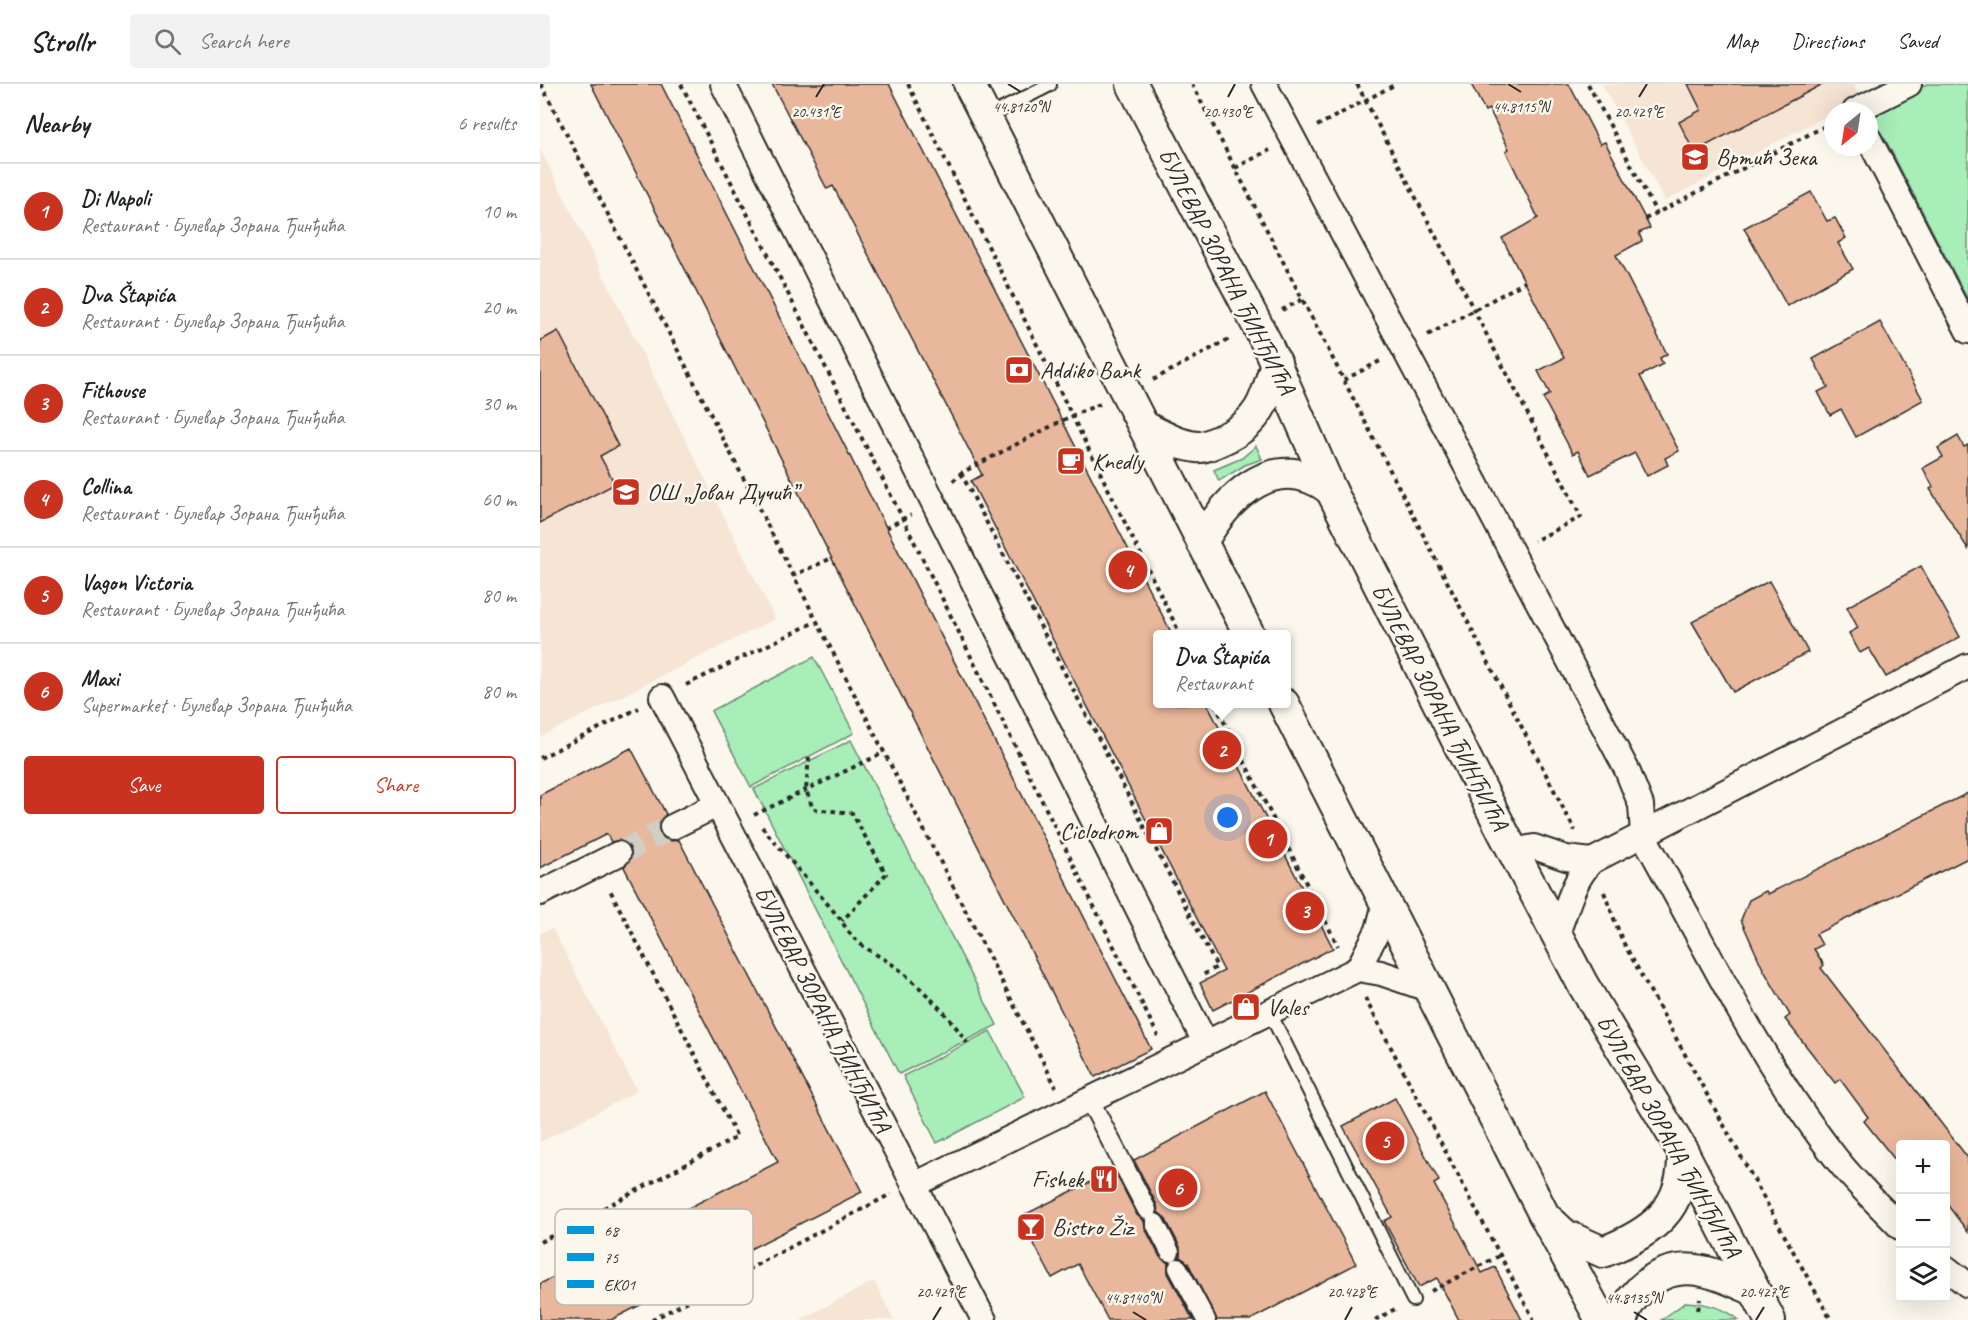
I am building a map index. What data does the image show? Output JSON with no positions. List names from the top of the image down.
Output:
{
  "streets": {
    "street": ["БУЛЕВАР ЗОРАНА ЂИНЂИЋА"]
  },
  "places": {
    "school or university": ["Вртић Зека", "ОШ „Јован Дучић”"],
    "bank": ["Addiko Bank"],
    "cafe": ["Knedly"],
    "shop": ["Ciclodrom", "Vales"],
    "restaurant": ["Fishek"],
    "bar": ["Bistro Žiz"]
  },
  "legend": ["68", "75", "EKO1"],
  "north": "bottom left",
  "page": {
    "header": "Strollr",
    "search": "Search here",
    "nav": ["Map", "Directions", "Saved"],
    "heading": ["Nearby", "6 results"],
    "list": [
      {
        "mark": "1",
        "name": "Di Napoli",
        "note": "Restaurant · Булевар Зорана Ђинђића",
        "value": "10 m"
      },
      {
        "mark": "2",
        "name": "Dva Štapića",
        "note": "Restaurant · Булевар Зорана Ђинђића",
        "value": "20 m"
      },
      {
        "mark": "3",
        "name": "Fithouse",
        "note": "Restaurant · Булевар Зорана Ђинђића",
        "value": "30 m"
      },
      {
        "mark": "4",
        "name": "Collina",
        "note": "Restaurant · Булевар Зорана Ђинђића",
        "value": "60 m"
      },
      {
        "mark": "5",
        "name": "Vagon Victoria",
        "note": "Restaurant · Булевар Зорана Ђинђића",
        "value": "80 m"
      },
      {
        "mark": "6",
        "name": "Maxi",
        "note": "Supermarket · Булевар Зорана Ђинђића",
        "value": "80 m"
      }
    ],
    "pins": [
      "4",
      "2",
      "1",
      "3",
      "5",
      "6"
    ],
    "popup": ["Dva Štapića", "Restaurant"],
    "buttons": ["Save", "Share"],
    "map_buttons": ["+", "−"]
  },
  "coordinates": [
    "44.8120°N",
    "44.8115°N",
    "20.431°E",
    "20.430°E",
    "20.429°E",
    "20.428°E",
    "20.427°E",
    "44.8140°N",
    "44.8135°N"
  ]
}
